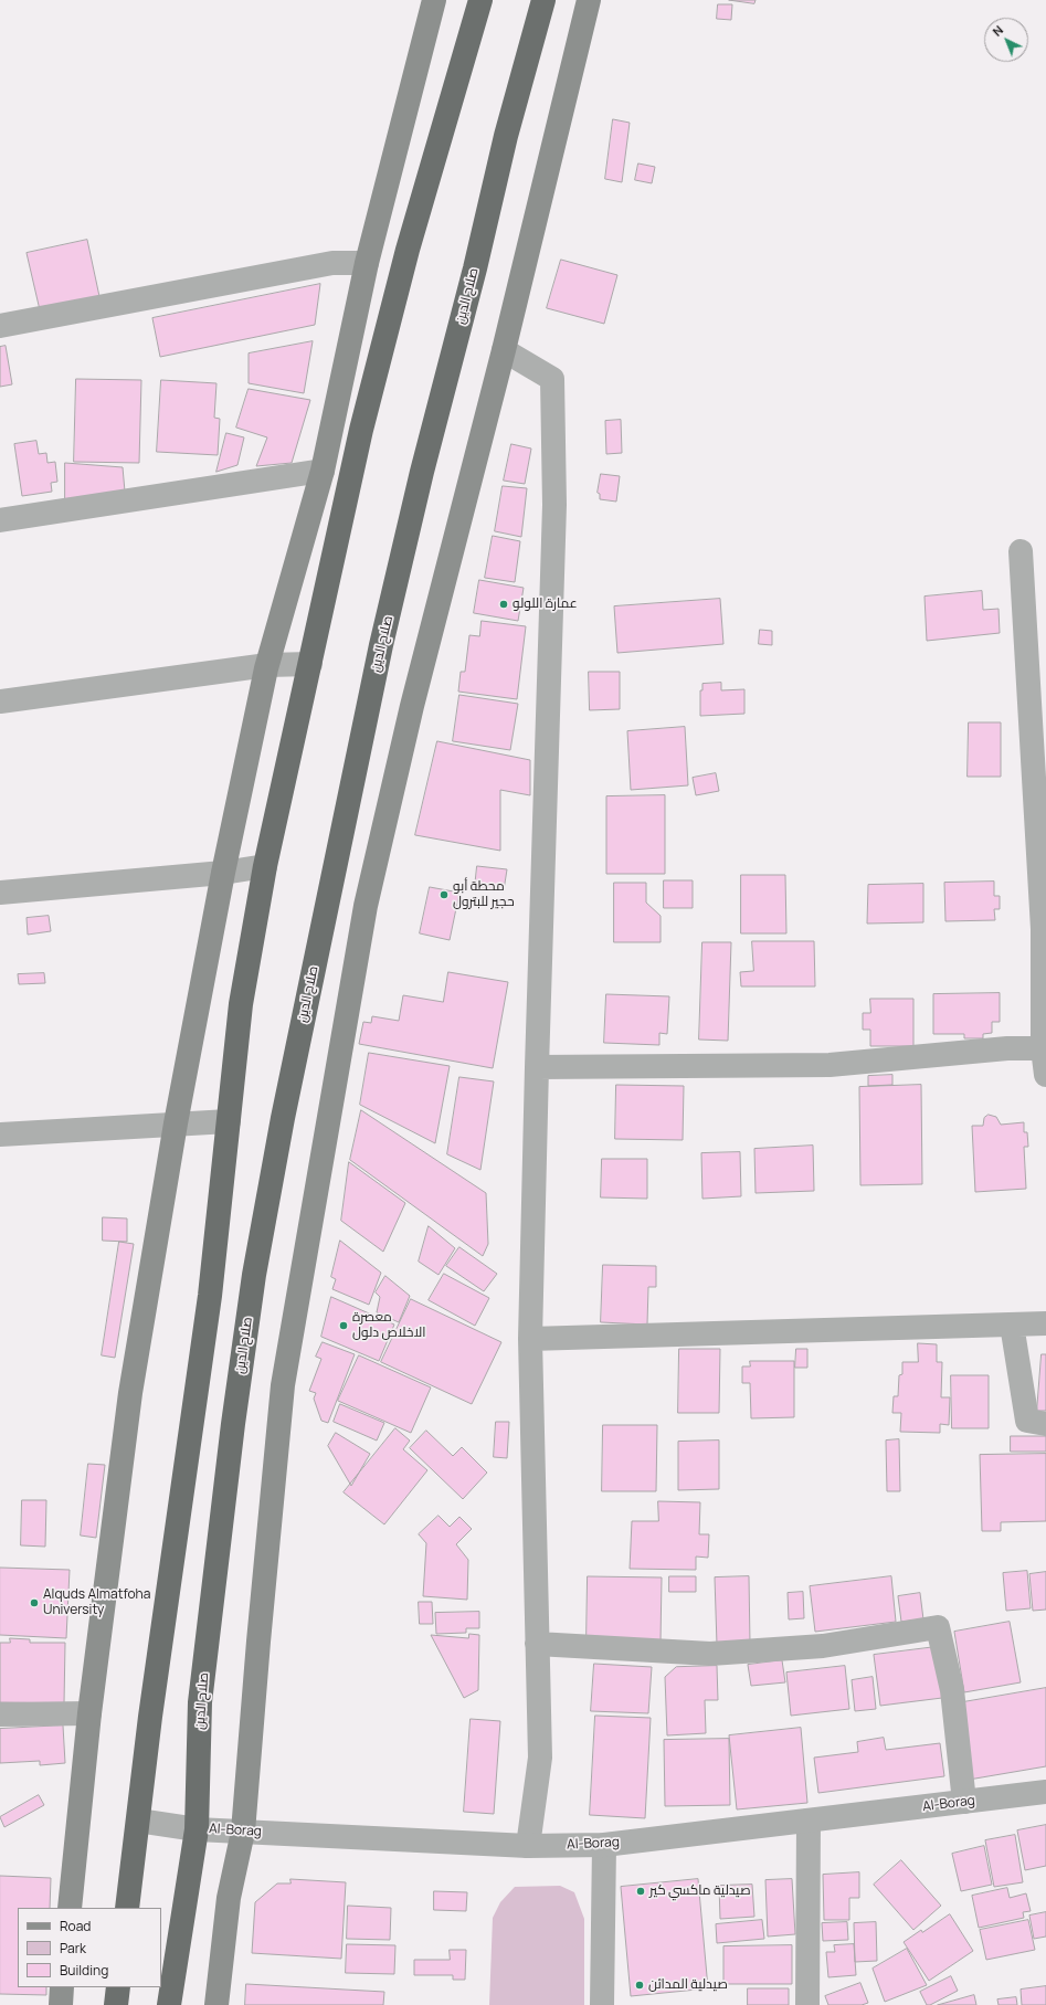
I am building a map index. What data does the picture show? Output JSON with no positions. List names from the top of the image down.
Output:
{
  "streets": {
    "highway": ["صلاح الدين"],
    "street": ["Al-Borag"]
  },
  "crossings": [
    ["صلاح الدين", "Al-Borag"]
  ],
  "places": [
    "عمارة اللولو",
    "محطة أبو حجير للبترول",
    "معصرة الاخلاص دلول",
    "Alquds Almatfoha University",
    "صيدلية ماكسي كير",
    "صيدلية المدائن"
  ],
  "legend": ["Road", "Park", "Building"],
  "north": "top left"
}
